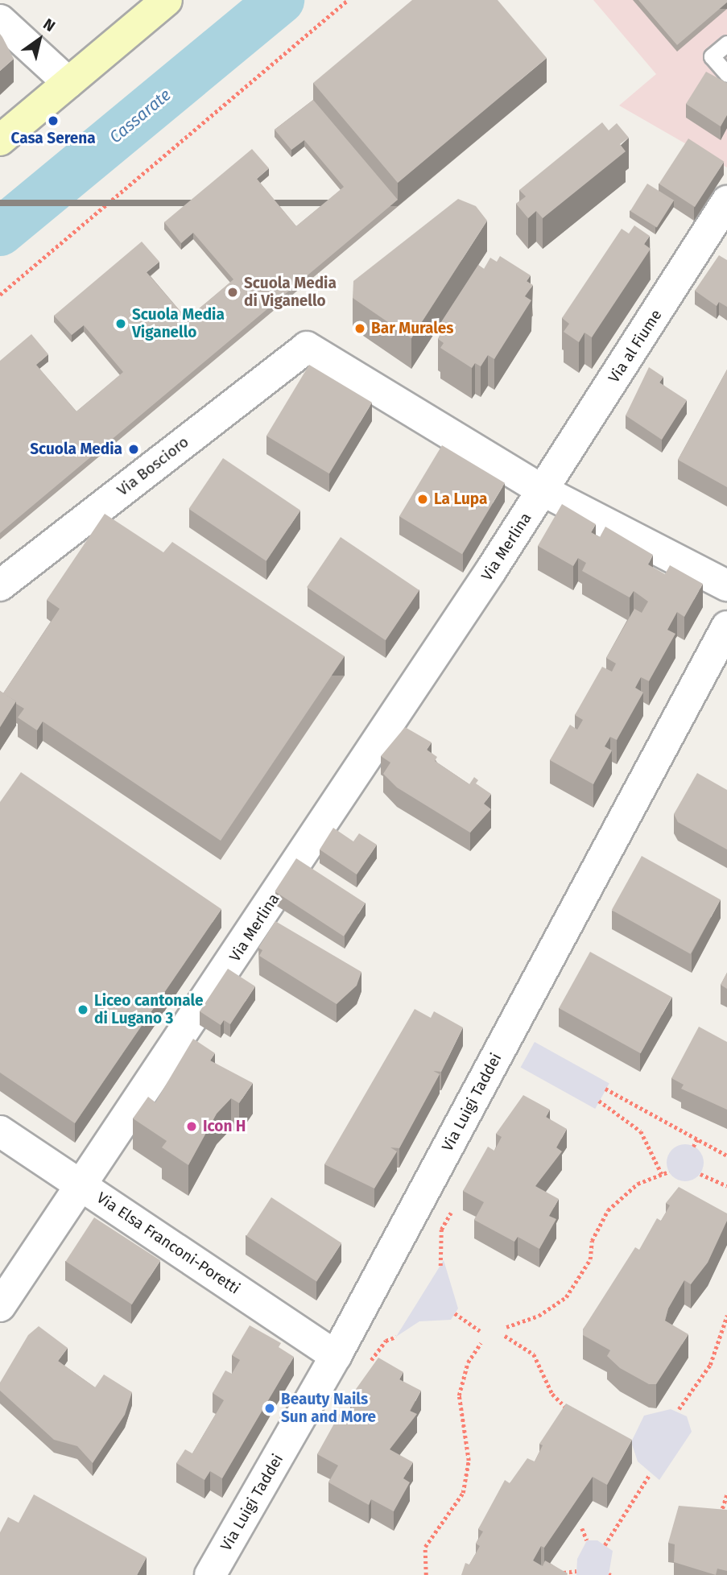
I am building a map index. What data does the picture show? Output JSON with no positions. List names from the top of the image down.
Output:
{
  "streets": {
    "street": [
      "Via al Fiume",
      "Via Boscioro",
      "Via Merlina",
      "Via Luigi Taddei",
      "Via Elsa Franconi-Poretti"
    ]
  },
  "crossings": [
    ["Via al Fiume", "Via Boscioro"],
    ["Via al Fiume", "Via Merlina"],
    ["Via Boscioro", "Via Merlina"],
    ["Via Merlina", "Via Elsa Franconi-Poretti"],
    ["Via Luigi Taddei", "Via Elsa Franconi-Poretti"]
  ],
  "water": ["Cassarate"],
  "places": [
    "Casa Serena",
    "Scuola Media di Viganello",
    "Scuola Media Viganello",
    "Bar Murales",
    "Scuola Media",
    "La Lupa",
    "Liceo cantonale di Lugano 3",
    "Icon H",
    "Beauty Nails Sun and More"
  ],
  "north": "top right"
}
